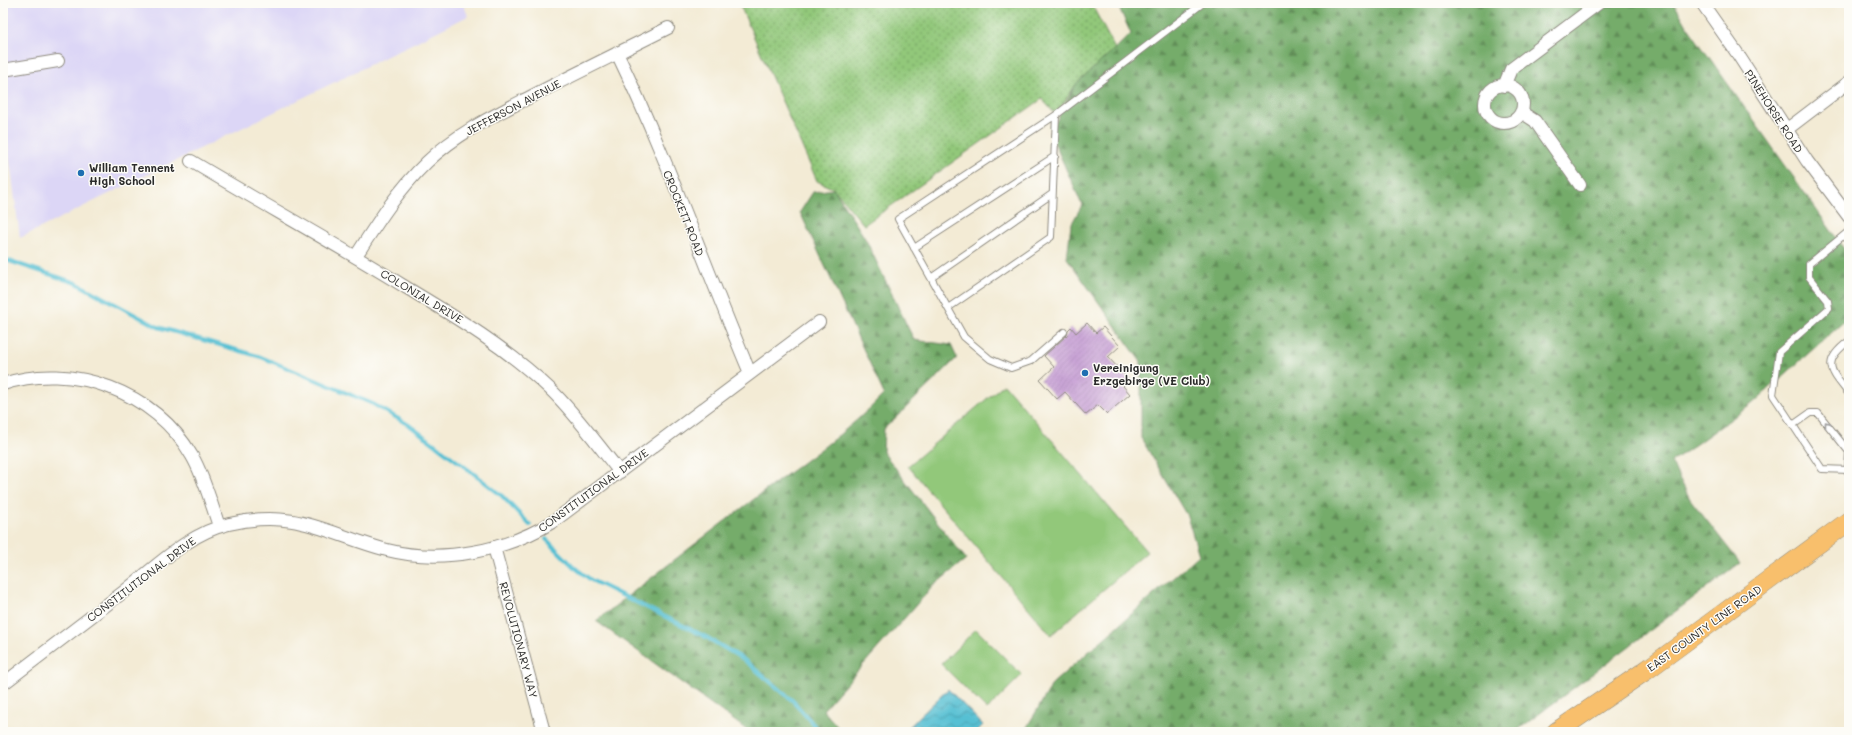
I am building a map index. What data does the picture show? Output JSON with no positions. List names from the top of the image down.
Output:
{
  "streets": {
    "main road": ["EAST COUNTY LINE ROAD"],
    "street": [
      "JEFFERSON AVENUE",
      "PINEHORSE ROAD",
      "CROCKETT ROAD",
      "COLONIAL DRIVE",
      "CONSTITUTIONAL DRIVE",
      "REVOLUTIONARY WAY"
    ]
  },
  "crossings": [
    ["JEFFERSON AVENUE", "CROCKETT ROAD"],
    ["JEFFERSON AVENUE", "COLONIAL DRIVE"],
    ["CROCKETT ROAD", "CONSTITUTIONAL DRIVE"],
    ["COLONIAL DRIVE", "CONSTITUTIONAL DRIVE"],
    ["CONSTITUTIONAL DRIVE", "REVOLUTIONARY WAY"]
  ],
  "places": ["William Tennent High School", "Vereinigung Erzgebirge (VE Club)"]
}
